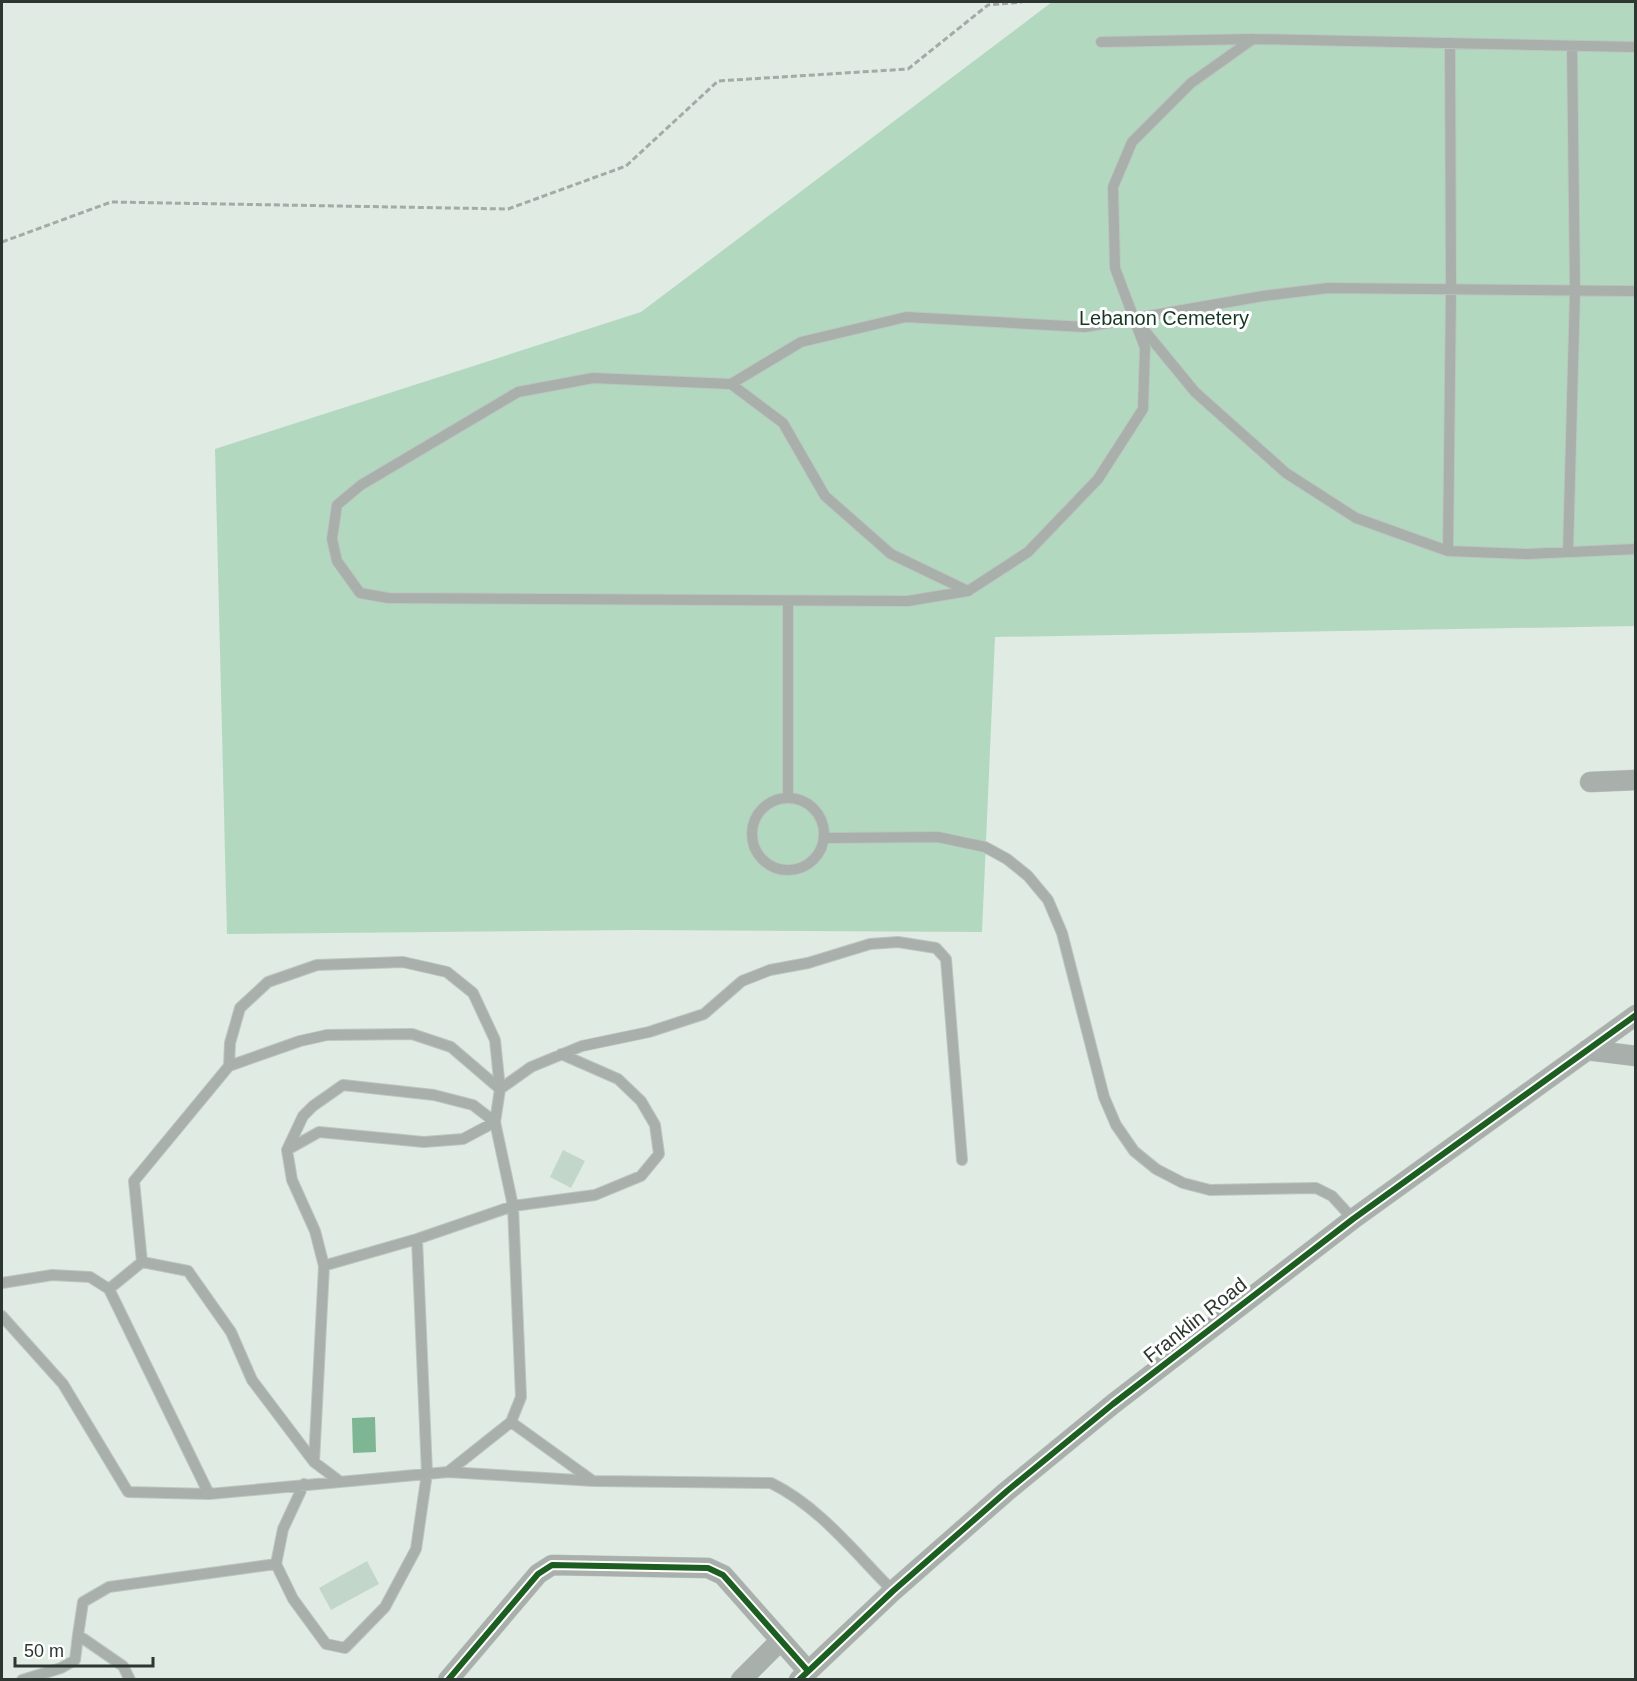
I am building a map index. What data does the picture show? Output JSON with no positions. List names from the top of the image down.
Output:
{
  "streets": {
    "street": ["Franklin Road"]
  },
  "parks": ["Lebanon Cemetery"],
  "scale_bar": "50 m"
}
